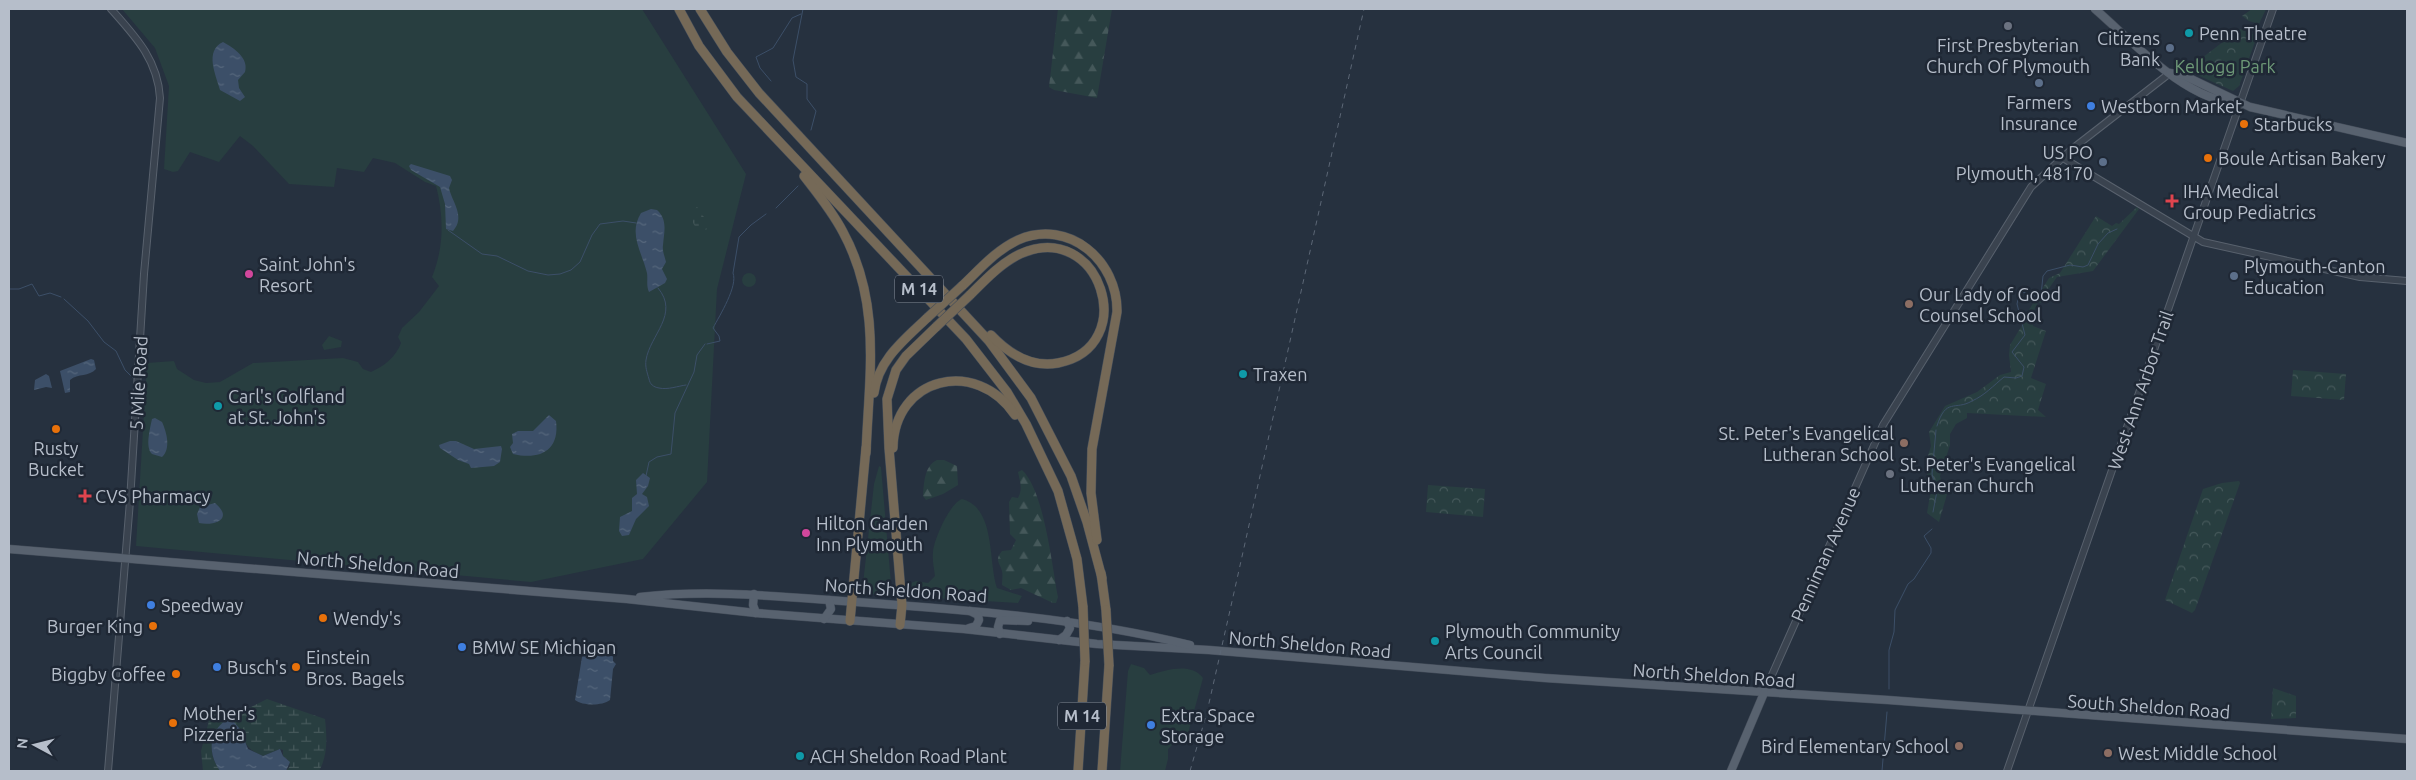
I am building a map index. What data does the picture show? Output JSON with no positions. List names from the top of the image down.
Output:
{
  "streets": {
    "highway": ["M 14"],
    "main road": ["North Sheldon Road", "South Sheldon Road"],
    "street": ["5 Mile Road", "West Ann Arbor Trail", "Penniman Avenue"]
  },
  "crossings": [
    ["5 Mile Road", "North Sheldon Road"],
    ["West Ann Arbor Trail", "South Sheldon Road"],
    ["Penniman Avenue", "North Sheldon Road"],
    ["North Sheldon Road", "South Sheldon Road"]
  ],
  "parks": ["Kellogg Park"],
  "places": {
    "other": [
      "First Presbyterian Church Of Plymouth",
      "Penn Theatre",
      "Citizens Bank",
      "Farmers Insurance",
      "Westborn Market",
      "Starbucks",
      "Boule Artisan Bakery",
      "US PO Plymouth, 48170",
      "Saint John's Resort",
      "Plymouth-Canton Education",
      "Our Lady of Good Counsel School",
      "Traxen",
      "Carl's Golfland at St. John's",
      "Rusty Bucket",
      "St. Peter's Evangelical Lutheran School",
      "St. Peter's Evangelical Lutheran Church",
      "Hilton Garden Inn Plymouth",
      "Speedway",
      "Wendy's",
      "Burger King",
      "Plymouth Community Arts Council",
      "BMW SE Michigan",
      "Busch's",
      "Einstein Bros. Bagels",
      "Biggby Coffee",
      "Mother's Pizzeria",
      "Extra Space Storage",
      "Bird Elementary School",
      "West Middle School",
      "ACH Sheldon Road Plant"
    ],
    "health": ["IHA Medical Group Pediatrics", "CVS Pharmacy"]
  },
  "north": "left"
}
